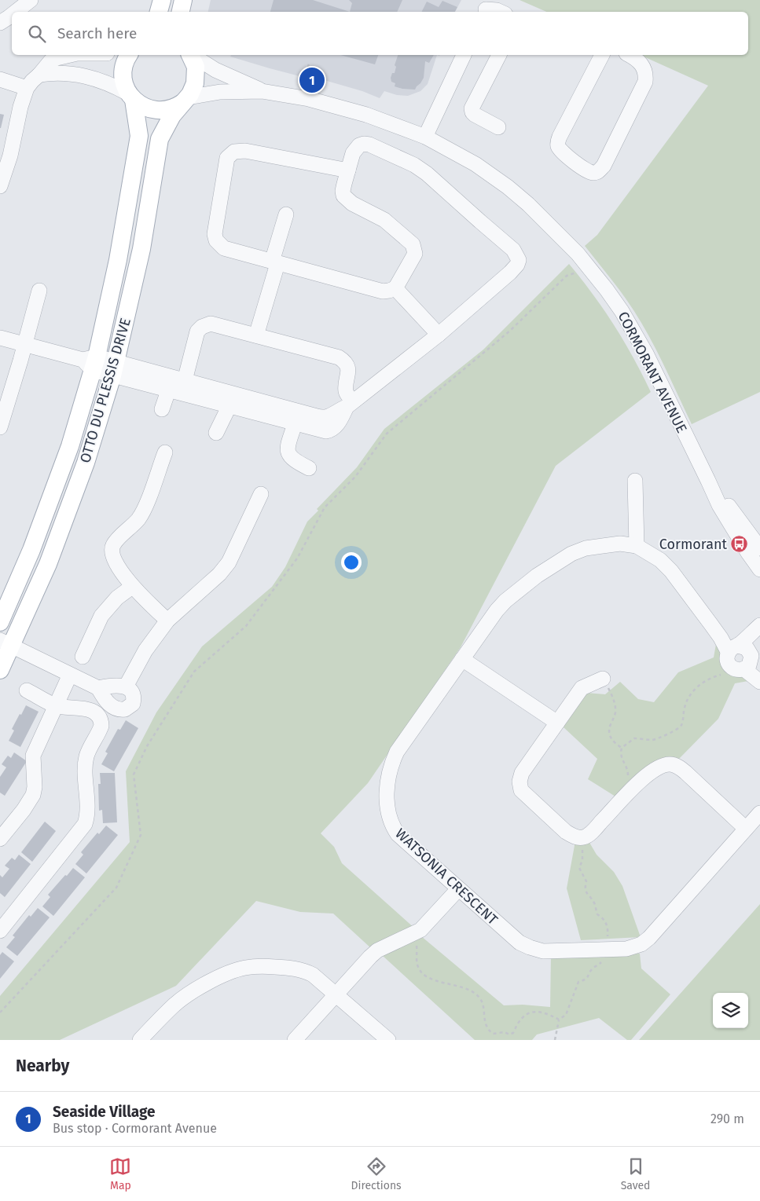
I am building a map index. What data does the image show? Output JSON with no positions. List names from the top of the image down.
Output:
{
  "streets": {
    "main road": ["OTTO DU PLESSIS DRIVE"],
    "street": ["CORMORANT AVENUE", "WATSONIA CRESCENT"]
  },
  "crossings": [
    ["CORMORANT AVENUE", "OTTO DU PLESSIS DRIVE"]
  ],
  "places": {
    "bus stop": ["Cormorant"]
  },
  "page": {
    "search": "Search here",
    "pins": "1",
    "heading": "Nearby",
    "list": [
      {
        "mark": "1",
        "name": "Seaside Village",
        "note": "Bus stop · Cormorant Avenue",
        "value": "290 m"
      }
    ],
    "nav": ["Map", "Directions", "Saved"]
  }
}
